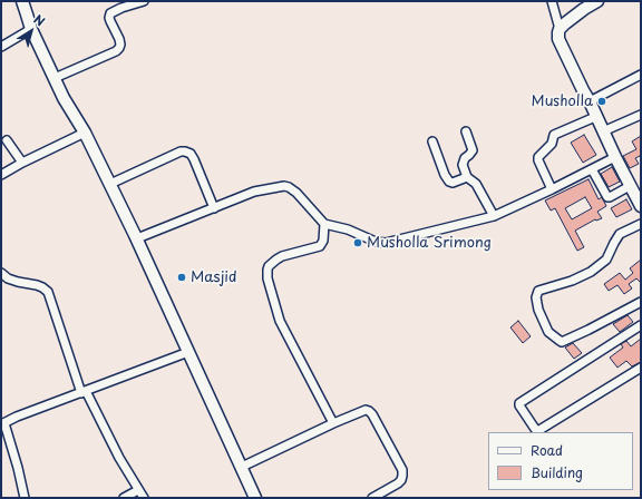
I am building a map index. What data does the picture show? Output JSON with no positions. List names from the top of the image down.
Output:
{
  "places": ["Musholla", "Musholla Srimong", "Masjid"],
  "legend": ["Road", "Building"],
  "north": "top right"
}
